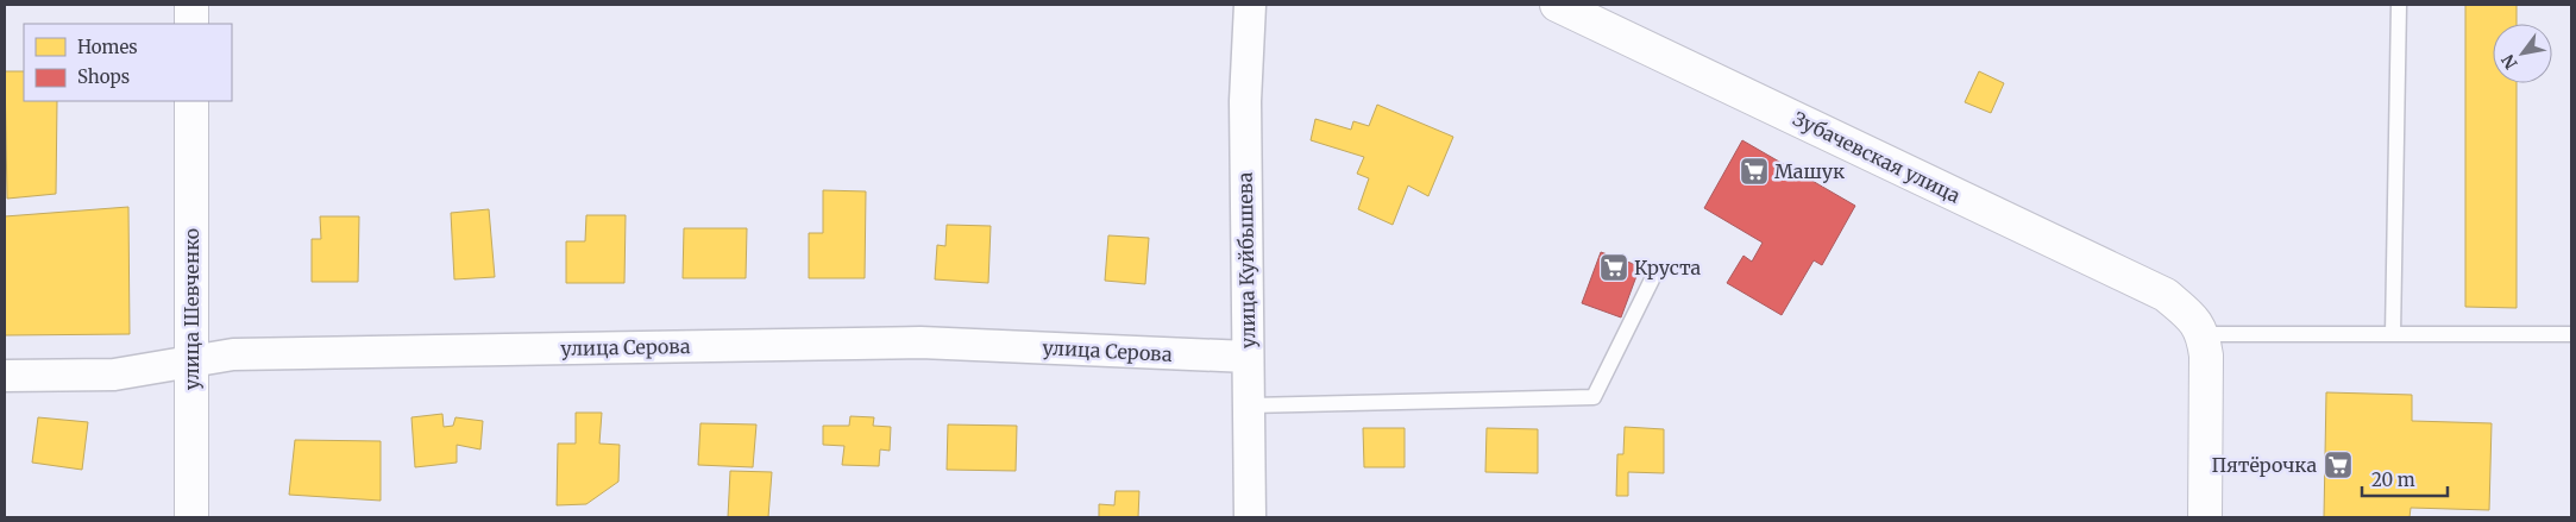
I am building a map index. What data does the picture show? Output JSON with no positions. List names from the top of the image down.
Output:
{
  "streets": {
    "street": [
      "Зубачевская улица",
      "улица Куйбышева",
      "улица Шевченко",
      "улица Серова"
    ]
  },
  "crossings": [
    ["улица Куйбышева", "улица Серова"],
    ["улица Шевченко", "улица Серова"]
  ],
  "places": {
    "supermarket": ["Машук", "Круста", "Пятёрочка"]
  },
  "legend": ["Homes", "Shops"],
  "scale_bar": "20 m",
  "north": "bottom left"
}
